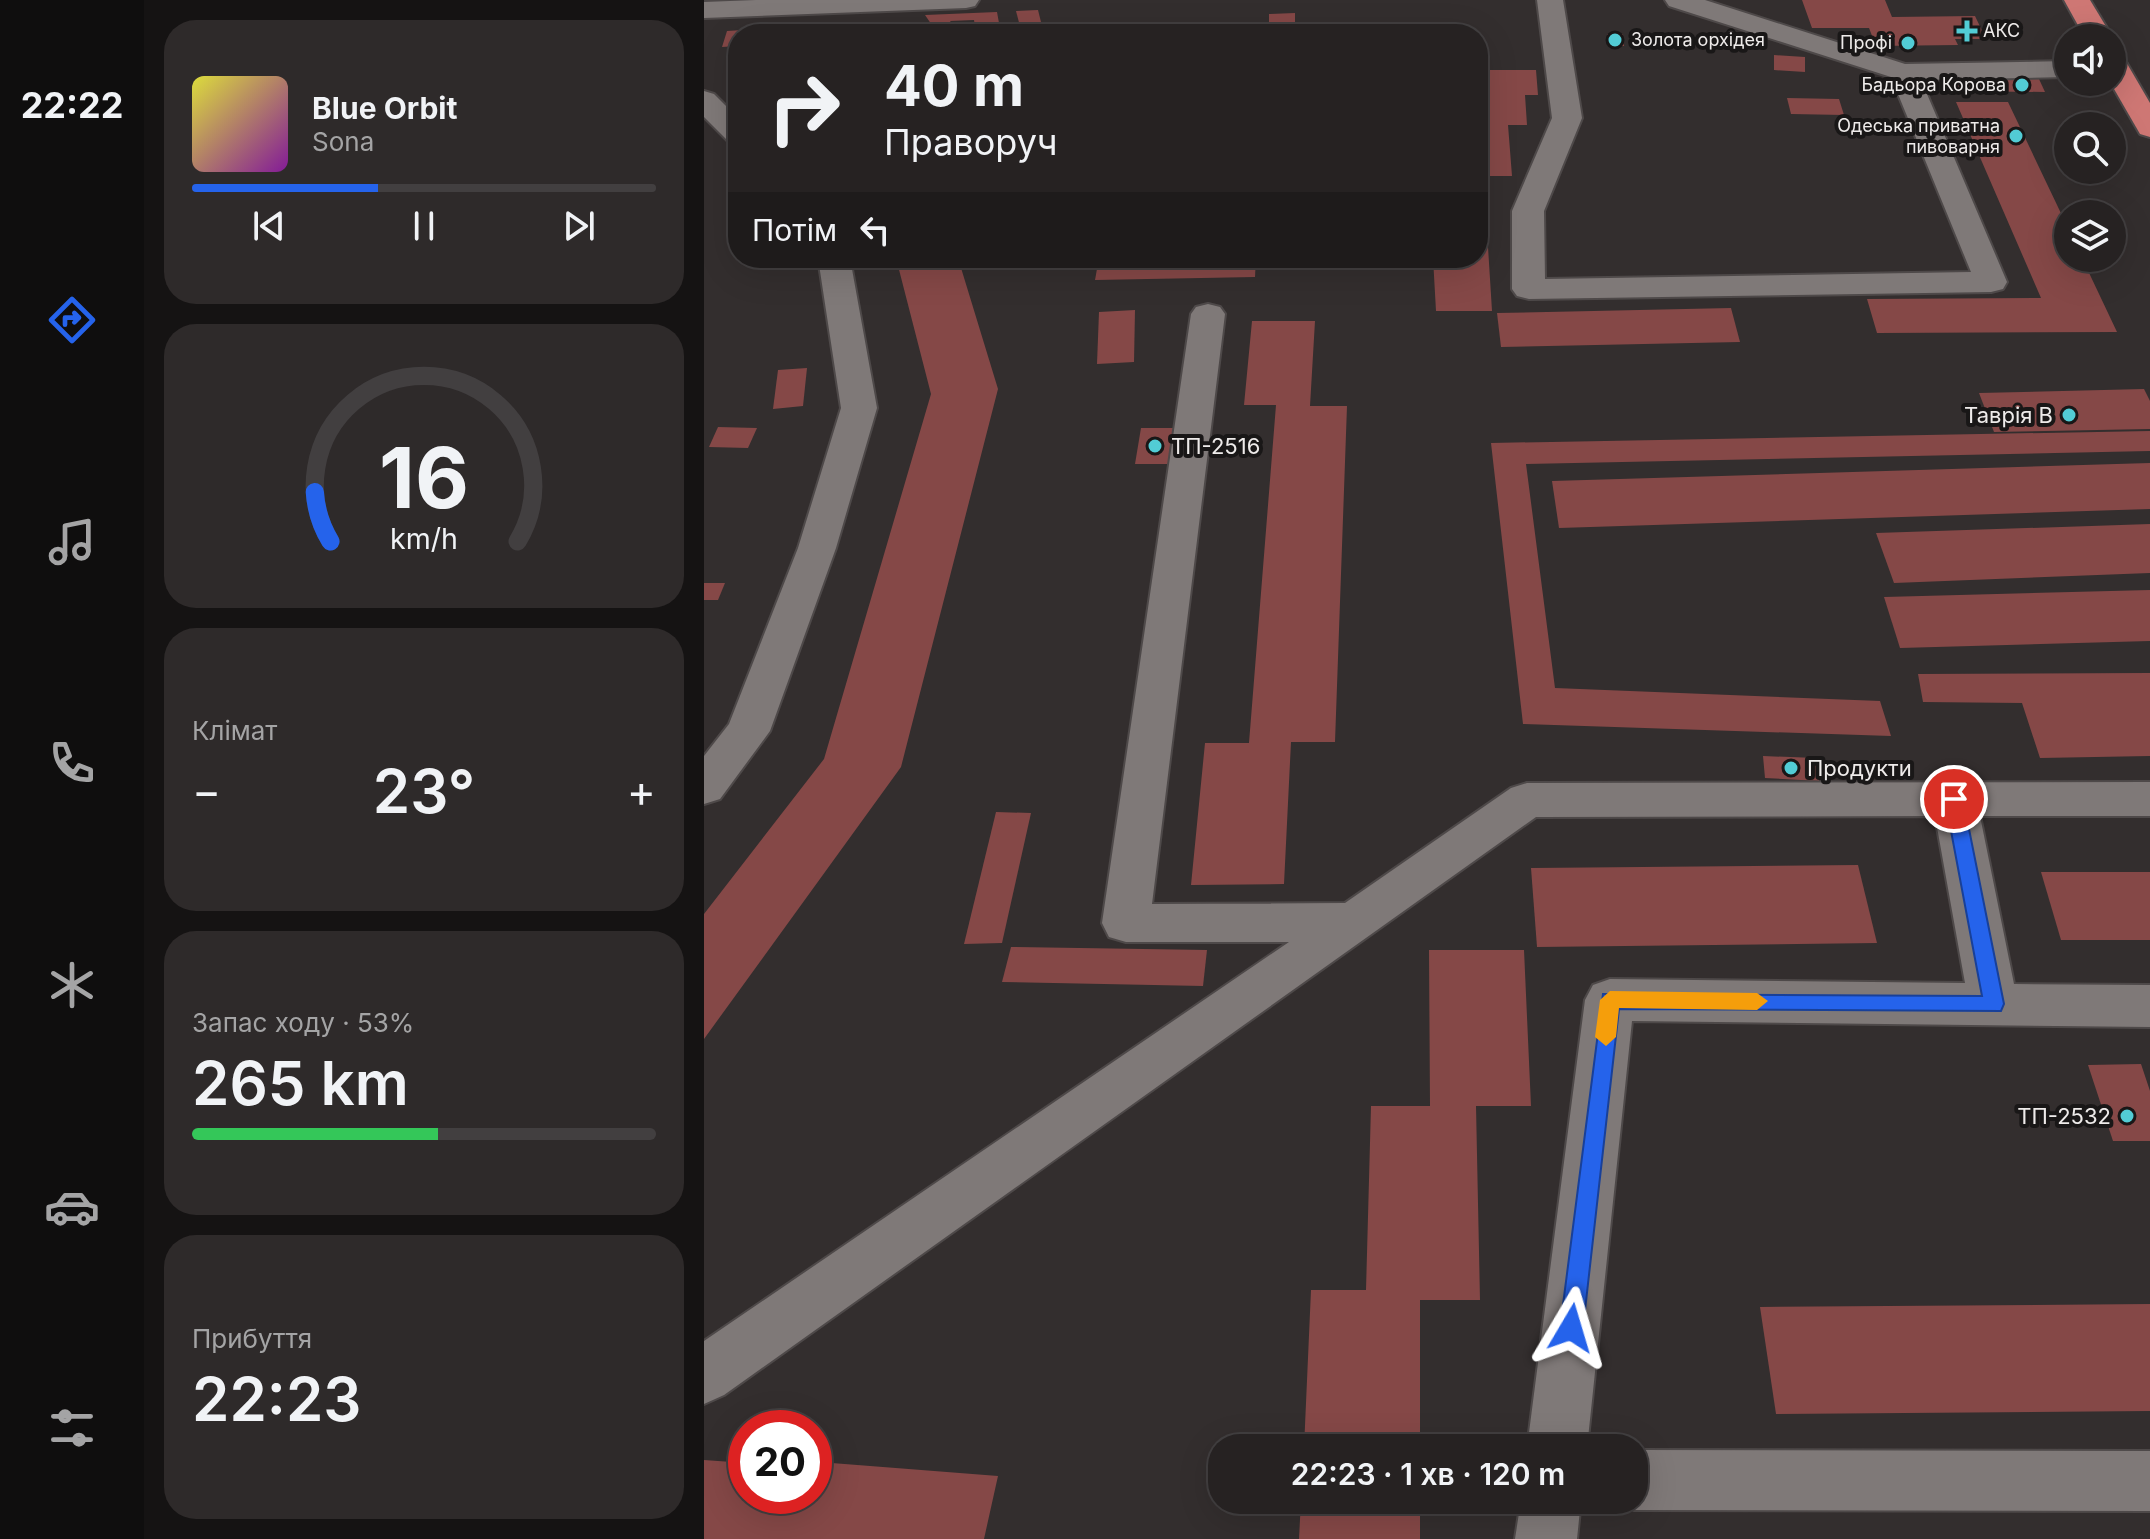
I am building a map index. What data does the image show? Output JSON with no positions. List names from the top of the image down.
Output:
{
  "places": {
    "health": ["АКС"],
    "other": [
      "Золота орхідея",
      "Профі",
      "Бадьора Корова",
      "Одеська приватна пивоварня",
      "Таврія В",
      "ТП-2516",
      "Продукти",
      "ТП-2532"
    ]
  },
  "page": {
    "tabs": "22:22",
    "turn": ["40 m", "Праворуч"],
    "song": ["Blue Orbit", "Sona"],
    "then": "Потім",
    "tile": [
      "Клімат",
      ["Запас ходу · 53%", "265 km"],
      ["Прибуття", "22:23"]
    ],
    "heat": ["−", "23°", "+"],
    "limit": "20",
    "trip": "22:23 · 1 хв · 120 m",
    "gauge": ["16", "km/h"]
  }
}
